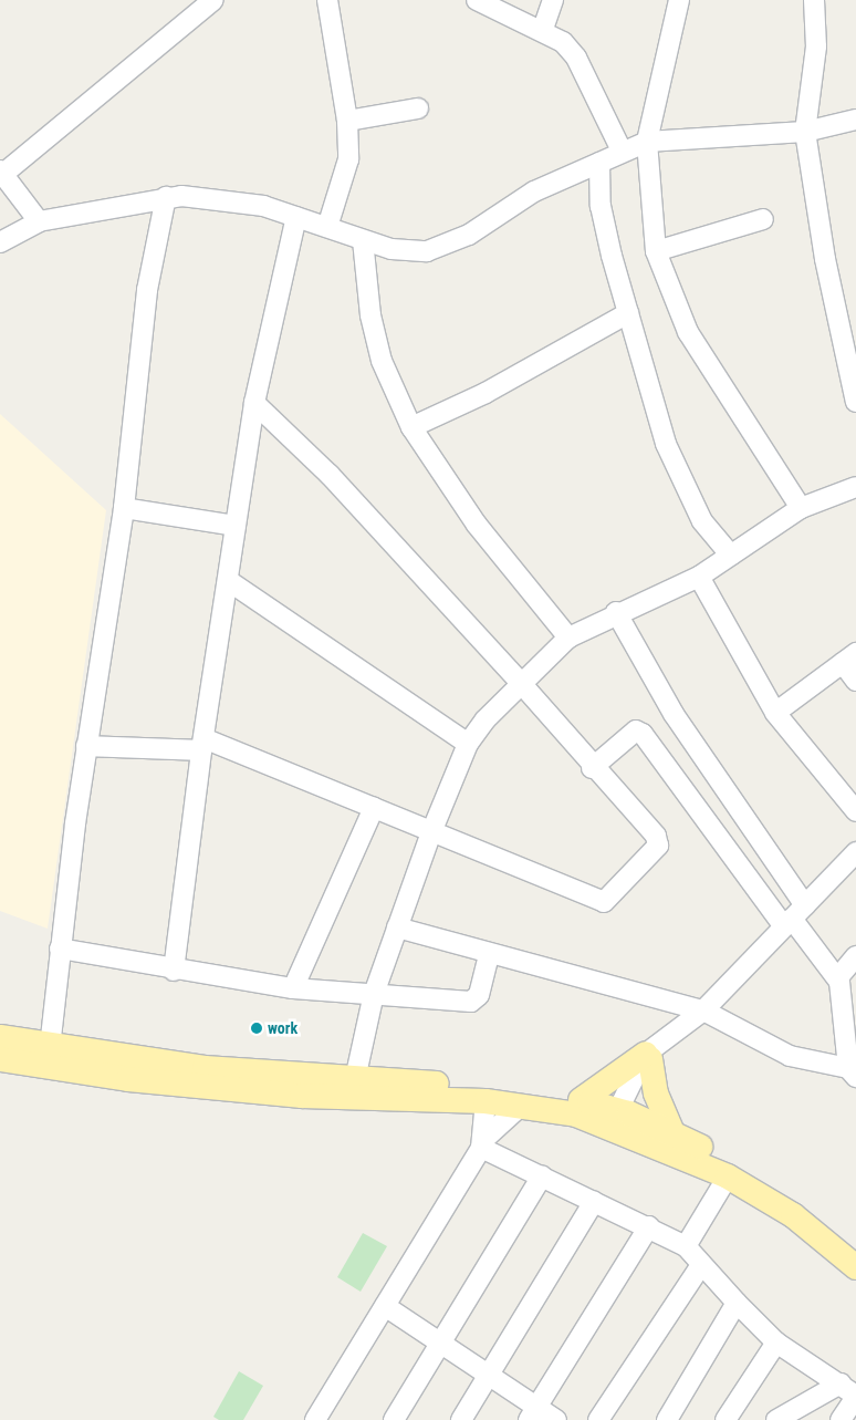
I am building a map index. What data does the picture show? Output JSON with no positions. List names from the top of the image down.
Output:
{
  "places": ["work"]
}
